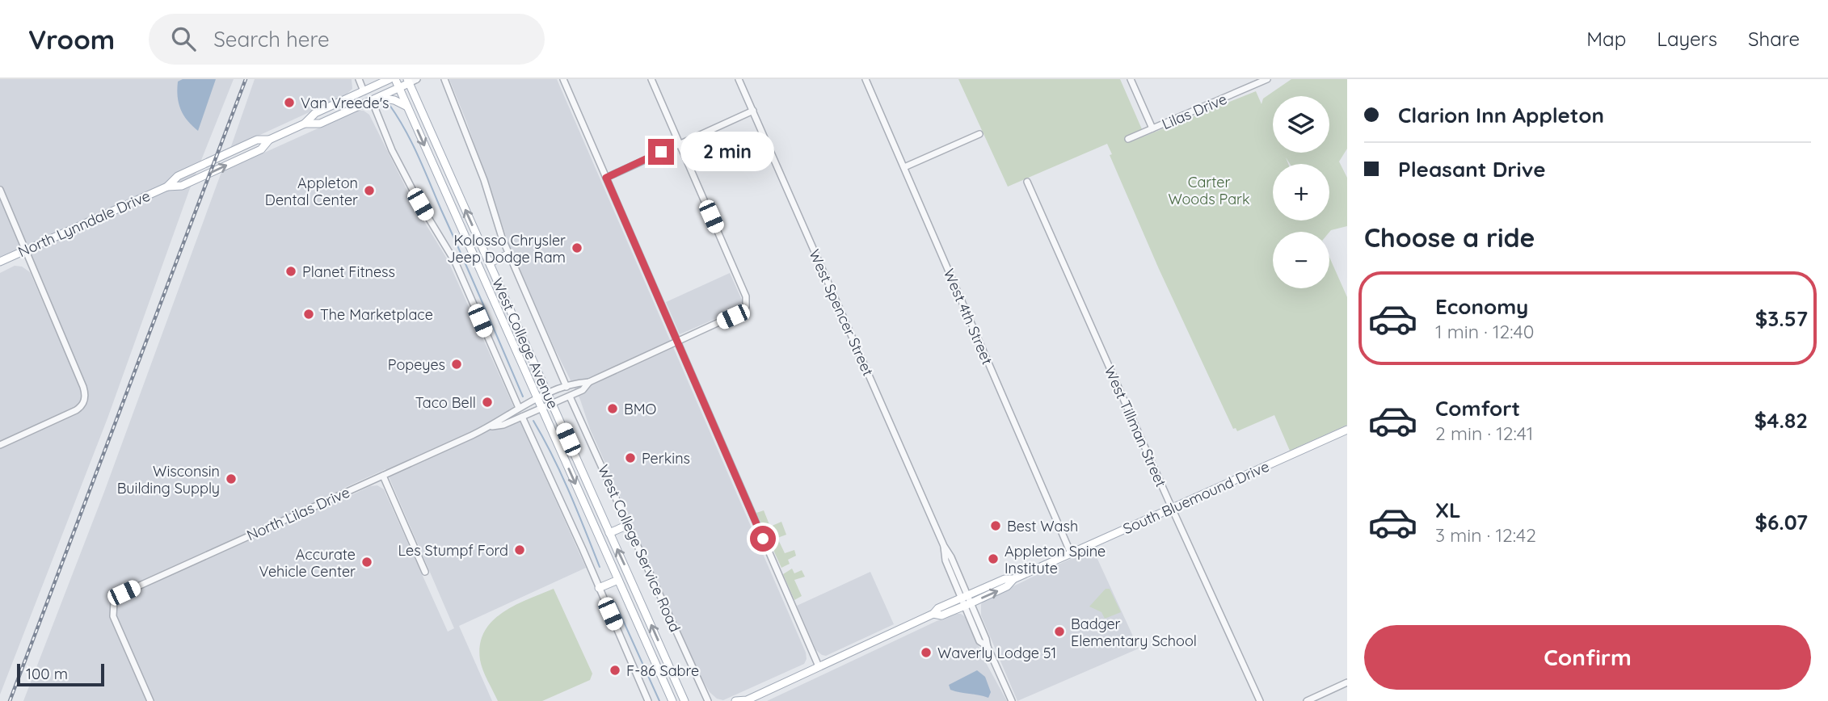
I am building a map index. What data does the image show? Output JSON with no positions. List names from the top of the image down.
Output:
{
  "streets": {
    "main road": ["North Lynndale Drive", "West College Avenue", "South Bluemound Drive"],
    "street": [
      "Lilas Drive",
      "West Spencer Street",
      "West 4th Street",
      "West Tillman Street",
      "North Lilas Drive",
      "West College Service Road"
    ]
  },
  "crossings": [
    ["North Lynndale Drive", "West College Avenue"],
    ["West Spencer Street", "South Bluemound Drive"],
    ["West 4th Street", "South Bluemound Drive"],
    ["West College Avenue", "North Lilas Drive"],
    ["West Tillman Street", "South Bluemound Drive"],
    ["North Lilas Drive", "West College Service Road"]
  ],
  "parks": ["Carter Woods Park"],
  "places": [
    "Van Vreede's",
    "Appleton Dental Center",
    "Kolosso Chrysler Jeep Dodge Ram",
    "Planet Fitness",
    "The Marketplace",
    "Popeyes",
    "Taco Bell",
    "BMO",
    "Perkins",
    "Wisconsin Building Supply",
    "Best Wash",
    "Les Stumpf Ford",
    "Appleton Spine Institute",
    "Accurate Vehicle Center",
    "Badger Elementary School",
    "Waverly Lodge 51",
    "F-86 Sabre"
  ],
  "scale_bar": "100 m",
  "page": {
    "header": "Vroom",
    "search": "Search here",
    "nav": ["Map", "Layers", "Share"],
    "banner": ["Clarion Inn Appleton", "Pleasant Drive"],
    "map_buttons": ["+", "−"],
    "bubble": "2 min",
    "heading": "Choose a ride",
    "list": [
      {
        "name": "Economy",
        "note": "1 min · 12:40",
        "value": "$3.57"
      },
      {
        "name": "Comfort",
        "note": "2 min · 12:41",
        "value": "$4.82"
      },
      {
        "name": "XL",
        "note": "3 min · 12:42",
        "value": "$6.07"
      }
    ],
    "buttons": "Confirm",
    "scale": "100 m"
  }
}
